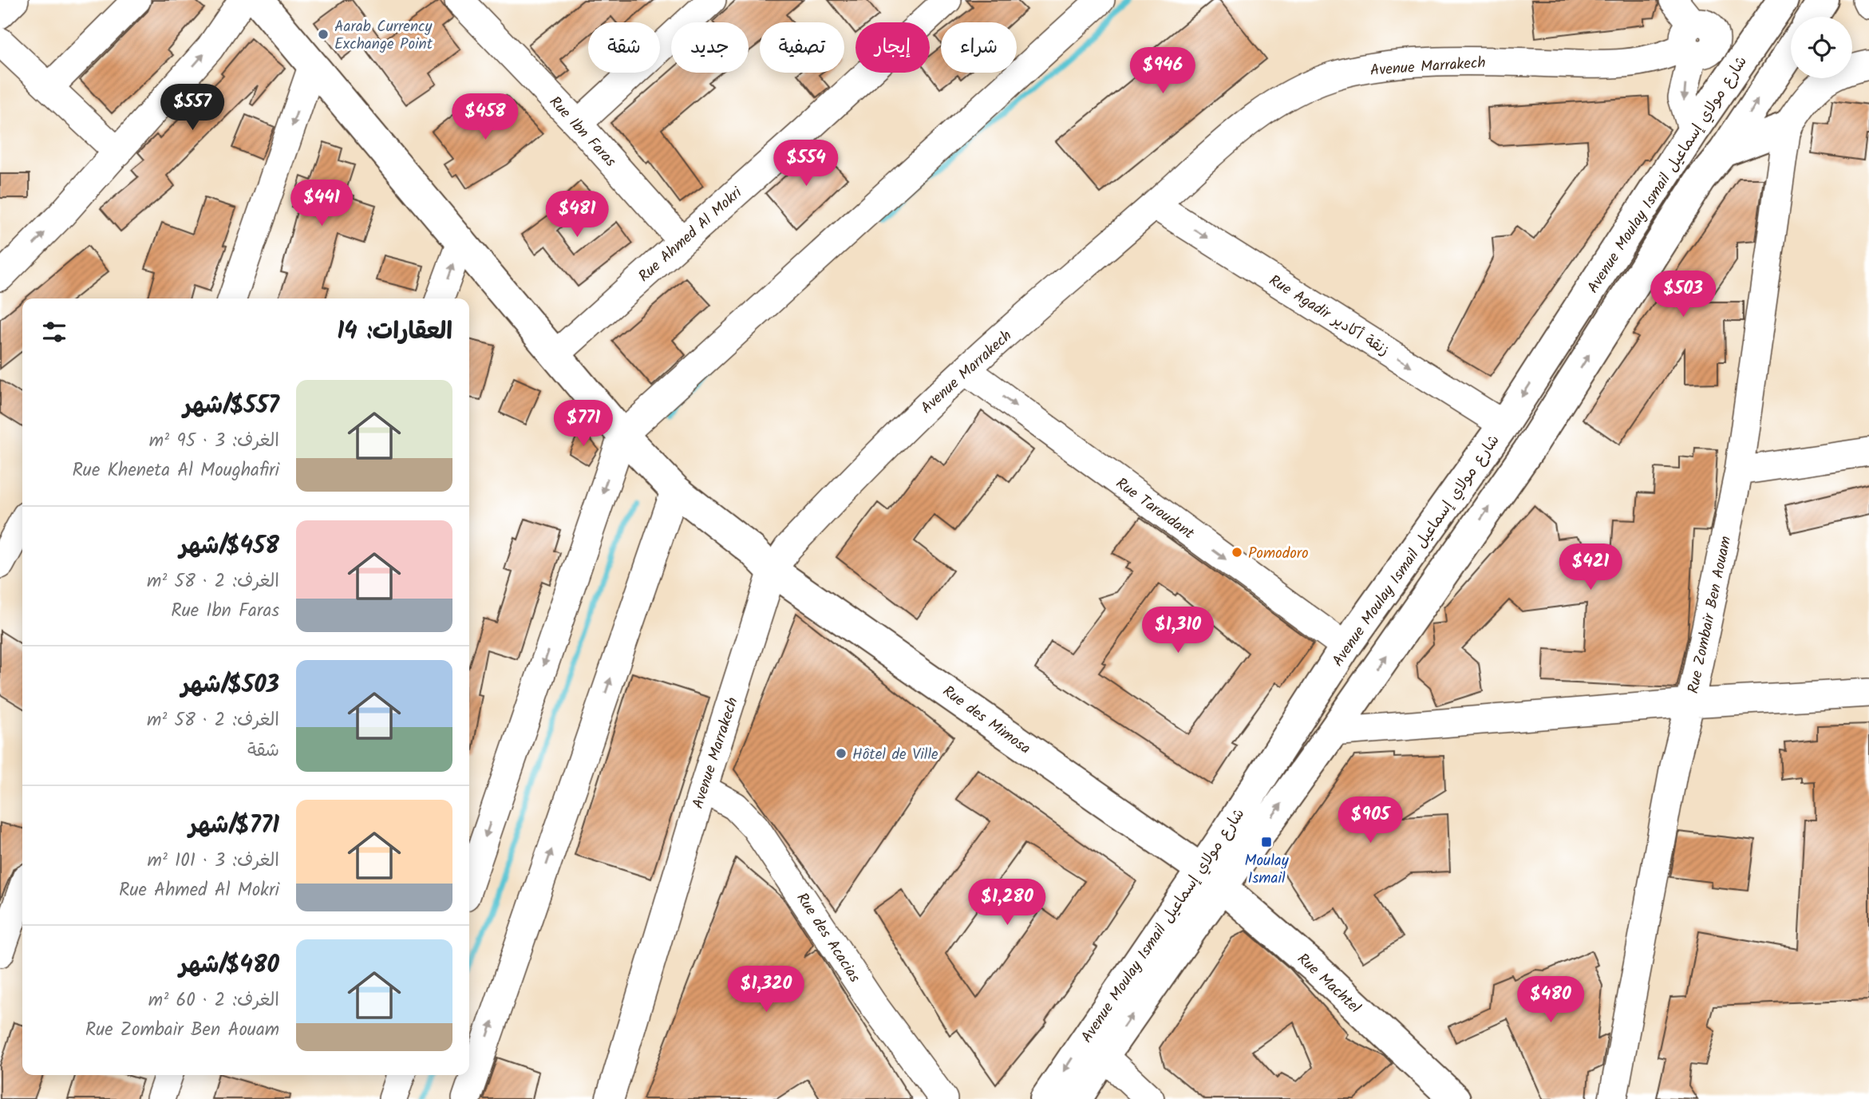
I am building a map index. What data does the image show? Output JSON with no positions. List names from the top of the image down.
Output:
{
  "streets": {
    "main road": ["Avenue Moulay Ismail شارع مولاي إسماعيل", "Rue des Mimosa", "Rue Machtel"],
    "street": [
      "Avenue Marrakech",
      "Rue Ibn Faras",
      "Rue Ahmed Al Mokri",
      "Rue Agadir زنقة أكادير",
      "Rue Taroudant",
      "Rue Zombair Ben Aouam",
      "Rue des Acacias"
    ]
  },
  "crossings": [
    ["Avenue Marrakech", "Rue Agadir زنقة أكادير"],
    ["Avenue Marrakech", "Rue Taroudant"],
    ["Avenue Marrakech", "Rue des Mimosa"],
    ["Avenue Marrakech", "Rue des Acacias"],
    ["Rue Ibn Faras", "Rue Ahmed Al Mokri"],
    ["Avenue Moulay Ismail شارع مولاي إسماعيل", "Rue Agadir زنقة أكادير"],
    ["Avenue Moulay Ismail شارع مولاي إسماعيل", "Rue Taroudant"],
    ["Avenue Moulay Ismail شارع مولاي إسماعيل", "Rue des Mimosa"],
    ["Avenue Moulay Ismail شارع مولاي إسماعيل", "Rue Machtel"],
    ["Rue Ahmed Al Mokri", "Rue des Mimosa"],
    ["Rue des Mimosa", "Rue Machtel"]
  ],
  "one_way": ["Rue Agadir زنقة أكادير", "Rue Taroudant"],
  "places": {
    "other": ["Aarab Currency Exchange Point", "Pomodoro", "Hôtel de Ville"],
    "transit": ["Moulay Ismail"]
  },
  "page": {
    "chip": [
      "شراء",
      "إيجار",
      "تصفية",
      "جديد",
      "شقة"
    ],
    "price": [
      "$946",
      "$557",
      "$458",
      "$554",
      "$441",
      "$481",
      "$503",
      "$771",
      "$421",
      "$1,310",
      "$905",
      "$1,280",
      "$1,320",
      "$480"
    ],
    "heading": "العقارات: 14",
    "list": [
      {
        "name": "$557/شهر",
        "note": "الغرف: 3 · 95 m² · Rue Kheneta Al Moughafiri"
      },
      {
        "name": "$458/شهر",
        "note": "الغرف: 2 · 58 m² · Rue Ibn Faras"
      },
      {
        "name": "$503/شهر",
        "note": "الغرف: 2 · 58 m² · شقة"
      },
      {
        "name": "$771/شهر",
        "note": "الغرف: 3 · 101 m² · Rue Ahmed Al Mokri"
      },
      {
        "name": "$480/شهر",
        "note": "الغرف: 2 · 60 m² · Rue Zombair Ben Aouam"
      }
    ]
  }
}
